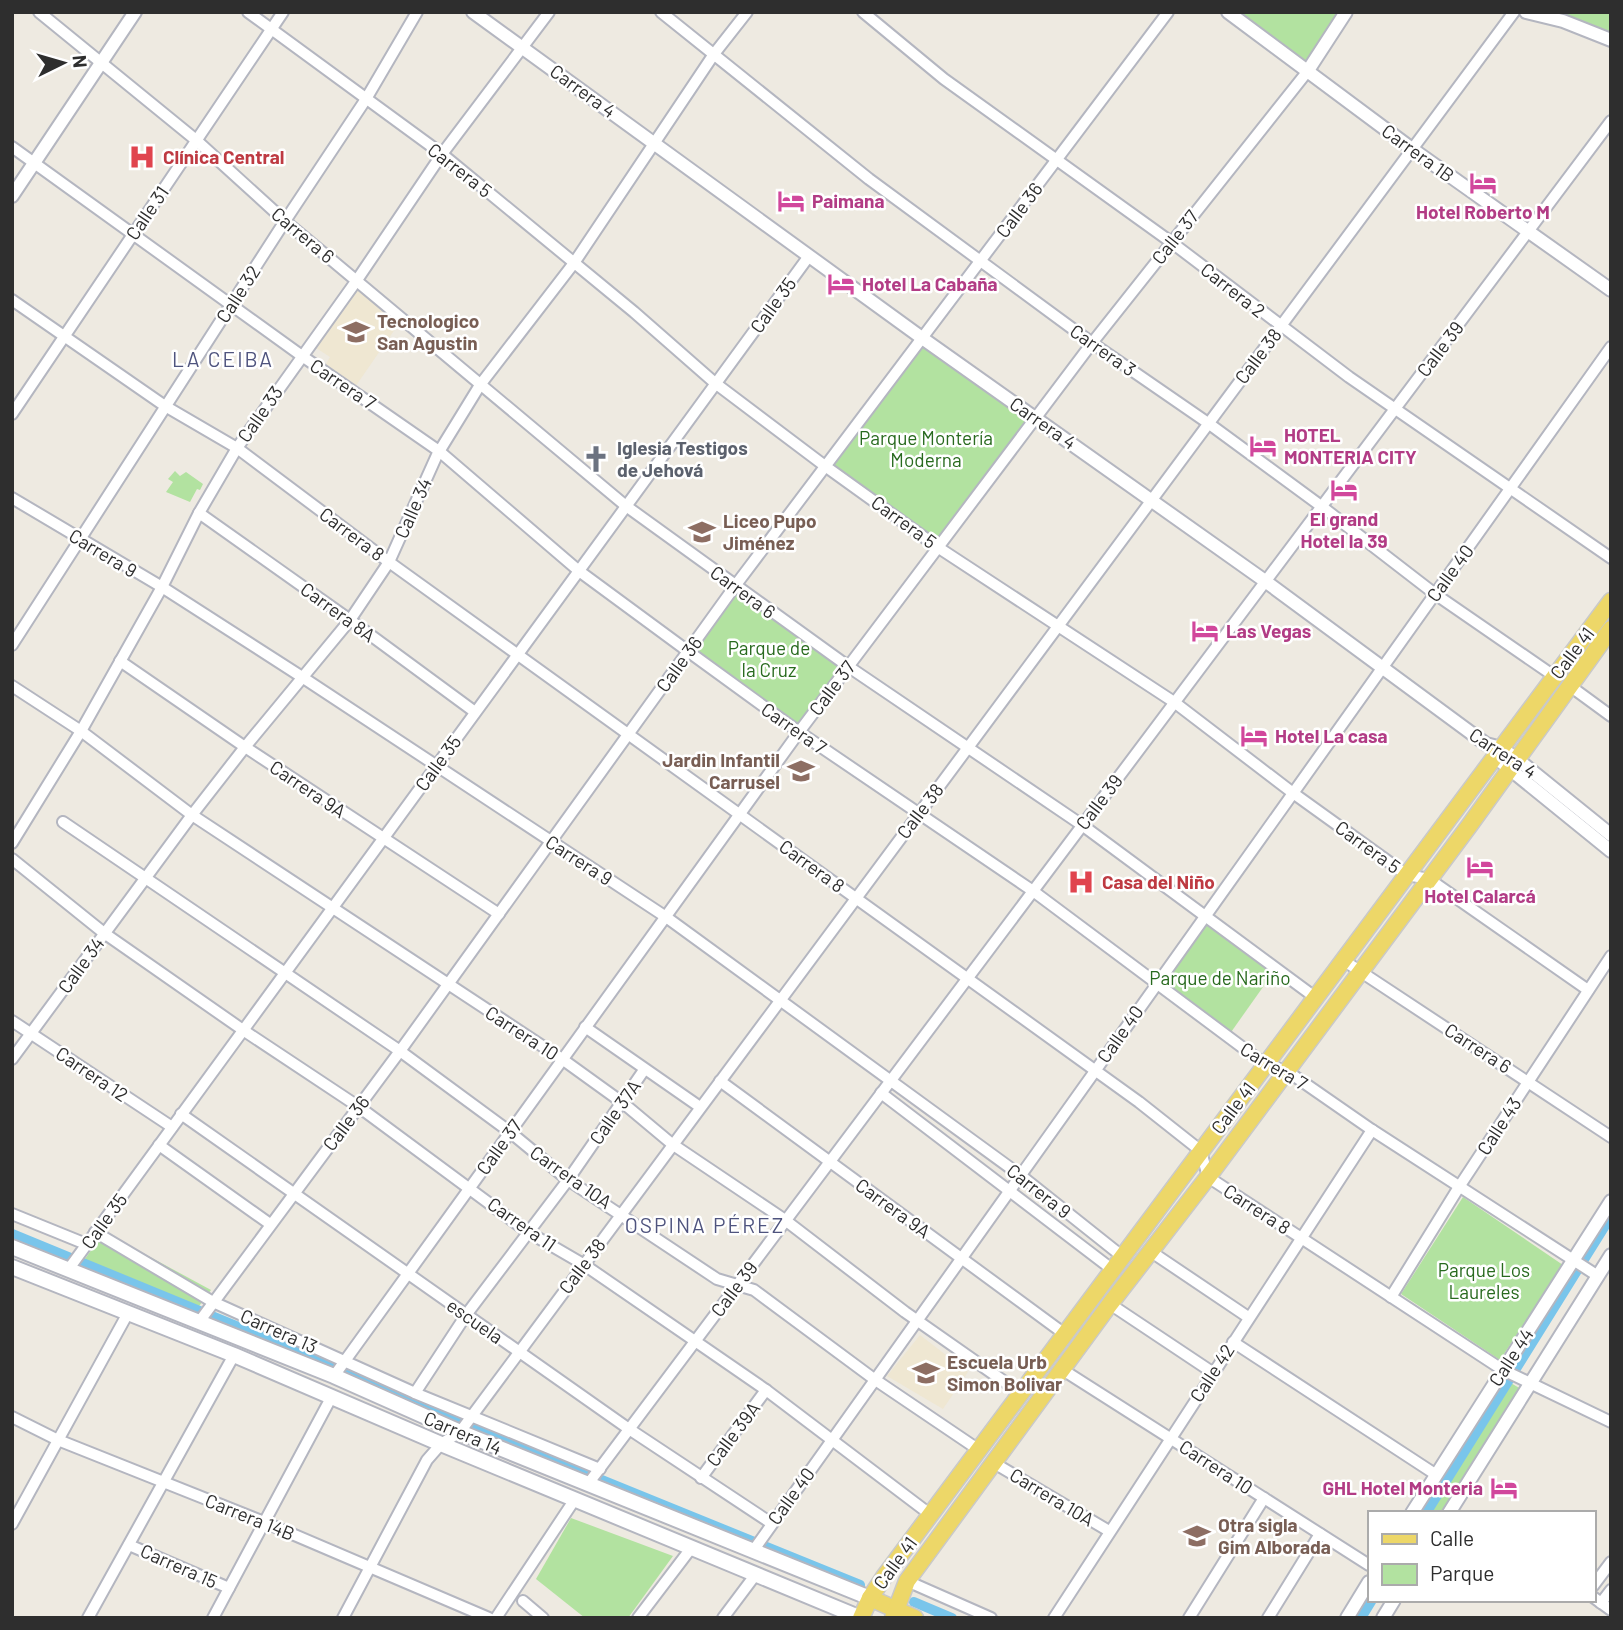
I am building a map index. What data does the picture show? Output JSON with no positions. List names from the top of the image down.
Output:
{
  "streets": {
    "main road": ["Calle 41", "Carrera 14"],
    "street": [
      "Carrera 4",
      "Carrera 1B",
      "Carrera 5",
      "Calle 36",
      "Calle 31",
      "Carrera 6",
      "Calle 37",
      "Carrera 2",
      "Calle 32",
      "Calle 35",
      "Calle 39",
      "Carrera 3",
      "Calle 38",
      "Carrera 7",
      "Calle 33",
      "Calle 34",
      "Carrera 8",
      "Carrera 9",
      "Calle 40",
      "Carrera 8A",
      "Carrera 9A",
      "Carrera 10",
      "Carrera 12",
      "Calle 37A",
      "Calle 43",
      "Carrera 10A",
      "Carrera 11",
      "escuela",
      "Carrera 13",
      "Calle 44",
      "Calle 42",
      "Calle 39A",
      "Carrera 14B",
      "Carrera 15"
    ]
  },
  "crossings": [
    ["Carrera 4", "Calle 36"],
    ["Carrera 4", "Calle 37"],
    ["Carrera 4", "Calle 35"],
    ["Carrera 4", "Calle 39"],
    ["Carrera 4", "Calle 38"],
    ["Carrera 4", "Calle 33"],
    ["Carrera 4", "Calle 34"],
    ["Carrera 4", "Calle 40"],
    ["Carrera 4", "Calle 41"],
    ["Carrera 1B", "Calle 37"],
    ["Carrera 1B", "Calle 39"],
    ["Carrera 1B", "Calle 38"],
    ["Carrera 5", "Calle 36"],
    ["Carrera 5", "Calle 31"],
    ["Carrera 5", "Calle 37"],
    ["Carrera 5", "Calle 32"],
    ["Carrera 5", "Calle 35"],
    ["Carrera 5", "Calle 39"],
    ["Carrera 5", "Calle 38"],
    ["Carrera 5", "Calle 33"],
    ["Carrera 5", "Calle 34"],
    ["Carrera 5", "Calle 40"],
    ["Carrera 5", "Calle 41"],
    ["Carrera 5", "Calle 43"],
    ["Calle 36", "Carrera 6"],
    ["Calle 36", "Carrera 2"],
    ["Calle 36", "Carrera 3"],
    ["Calle 36", "Carrera 7"],
    ["Calle 36", "Carrera 8"],
    ["Calle 36", "Carrera 9"],
    ["Calle 36", "Carrera 9A"],
    ["Calle 36", "Carrera 10"],
    ["Calle 36", "Carrera 10A"],
    ["Calle 36", "Carrera 11"],
    ["Calle 36", "escuela"],
    ["Calle 36", "Carrera 13"],
    ["Calle 36", "Carrera 14"],
    ["Calle 31", "Carrera 6"],
    ["Calle 31", "Carrera 7"],
    ["Calle 31", "Carrera 8"],
    ["Carrera 6", "Calle 37"],
    ["Carrera 6", "Calle 32"],
    ["Carrera 6", "Calle 35"],
    ["Carrera 6", "Calle 39"],
    ["Carrera 6", "Calle 38"],
    ["Carrera 6", "Calle 33"],
    ["Carrera 6", "Calle 34"],
    ["Carrera 6", "Calle 40"],
    ["Carrera 6", "Calle 41"],
    ["Carrera 6", "Calle 43"],
    ["Calle 37", "Carrera 2"],
    ["Calle 37", "Carrera 3"],
    ["Calle 37", "Carrera 7"],
    ["Calle 37", "Carrera 8"],
    ["Calle 37", "Carrera 9"],
    ["Calle 37", "Carrera 10"],
    ["Calle 37", "Carrera 10A"],
    ["Calle 37", "Carrera 11"],
    ["Calle 37", "escuela"],
    ["Calle 37", "Carrera 13"],
    ["Calle 37", "Carrera 14"],
    ["Carrera 2", "Calle 39"],
    ["Carrera 2", "Calle 38"],
    ["Carrera 2", "Calle 40"],
    ["Calle 32", "Carrera 7"],
    ["Calle 32", "Carrera 8"],
    ["Calle 32", "Carrera 9"],
    ["Calle 35", "Carrera 7"],
    ["Calle 35", "Carrera 8"],
    ["Calle 35", "Carrera 9"],
    ["Calle 35", "Carrera 8A"],
    ["Calle 35", "Carrera 9A"],
    ["Calle 35", "Carrera 10"],
    ["Calle 35", "Carrera 12"],
    ["Calle 35", "Carrera 10A"],
    ["Calle 35", "Carrera 11"],
    ["Calle 35", "escuela"],
    ["Calle 35", "Carrera 13"],
    ["Calle 35", "Carrera 14"],
    ["Calle 39", "Carrera 3"],
    ["Calle 39", "Carrera 7"],
    ["Calle 39", "Carrera 8"],
    ["Calle 39", "Carrera 9"],
    ["Calle 39", "Carrera 9A"],
    ["Calle 39", "Carrera 10"],
    ["Calle 39", "Carrera 10A"],
    ["Calle 39", "Carrera 11"],
    ["Calle 39", "escuela"],
    ["Calle 39", "Carrera 13"],
    ["Calle 39", "Carrera 14"],
    ["Carrera 3", "Calle 38"],
    ["Carrera 3", "Calle 34"],
    ["Carrera 3", "Calle 40"],
    ["Carrera 3", "Calle 41"],
    ["Calle 38", "Carrera 7"],
    ["Calle 38", "Carrera 8"],
    ["Calle 38", "Carrera 9"],
    ["Calle 38", "Carrera 9A"],
    ["Calle 38", "Carrera 10"],
    ["Calle 38", "Carrera 10A"],
    ["Calle 38", "Carrera 11"],
    ["Calle 38", "escuela"],
    ["Calle 38", "Carrera 13"],
    ["Calle 38", "Carrera 14"],
    ["Calle 38", "Carrera 14B"],
    ["Carrera 7", "Calle 33"],
    ["Carrera 7", "Calle 34"],
    ["Carrera 7", "Calle 40"],
    ["Carrera 7", "Calle 41"],
    ["Carrera 7", "Calle 43"],
    ["Carrera 7", "Calle 44"],
    ["Carrera 7", "Calle 42"],
    ["Calle 33", "Carrera 8"],
    ["Calle 33", "Carrera 9"],
    ["Calle 33", "Carrera 8A"],
    ["Calle 33", "Carrera 9A"],
    ["Calle 33", "Carrera 10"],
    ["Calle 34", "Carrera 8"],
    ["Calle 34", "Carrera 9"],
    ["Calle 34", "Carrera 8A"],
    ["Calle 34", "Carrera 9A"],
    ["Calle 34", "Carrera 10"],
    ["Calle 34", "Carrera 12"],
    ["Calle 34", "Carrera 10A"],
    ["Calle 34", "Carrera 11"],
    ["Carrera 8", "Calle 40"],
    ["Carrera 8", "Calle 41"],
    ["Carrera 8", "Calle 43"],
    ["Carrera 8", "Calle 44"],
    ["Carrera 8", "Calle 42"],
    ["Carrera 9", "Calle 40"],
    ["Carrera 9", "Calle 41"],
    ["Calle 40", "Carrera 9A"],
    ["Calle 40", "Carrera 10"],
    ["Calle 40", "Carrera 10A"],
    ["Calle 40", "Carrera 11"],
    ["Calle 40", "escuela"],
    ["Calle 40", "Carrera 14"],
    ["Calle 41", "Carrera 9A"],
    ["Calle 41", "Carrera 10"],
    ["Calle 41", "Carrera 10A"],
    ["Calle 41", "Carrera 11"],
    ["Calle 41", "Carrera 14"],
    ["Carrera 10", "Calle 37A"],
    ["Carrera 10", "Calle 42"],
    ["Calle 37A", "Carrera 10A"],
    ["Calle 37A", "Carrera 11"],
    ["Calle 37A", "escuela"],
    ["Calle 37A", "Carrera 13"],
    ["Carrera 10A", "Calle 42"],
    ["Carrera 11", "Calle 39A"],
    ["escuela", "Calle 39A"],
    ["Carrera 13", "Carrera 14"]
  ],
  "districts": ["LA CEIBA", "OSPINA PÉREZ"],
  "parks": [
    "Parque Montería Moderna",
    "Parque de la Cruz",
    "Parque de Nariño",
    "Parque Los Laureles"
  ],
  "places": {
    "hospital": ["Clínica Central", "Casa del Niño"],
    "hotel": [
      "Hotel Roberto M",
      "Paimana",
      "Hotel La Cabaña",
      "HOTEL MONTERIA CITY",
      "El grand Hotel la 39",
      "Las Vegas",
      "Hotel La casa",
      "Hotel Calarcá",
      "GHL Hotel Monteria"
    ],
    "school or university": [
      "Tecnologico San Agustin",
      "Liceo Pupo Jiménez",
      "Jardin Infantil Carrusel",
      "Escuela Urb Simon Bolivar",
      "Otra sigla Gim Alborada"
    ],
    "church": ["Iglesia Testigos de Jehová"]
  },
  "legend": ["Calle", "Parque"],
  "north": "right"
}
